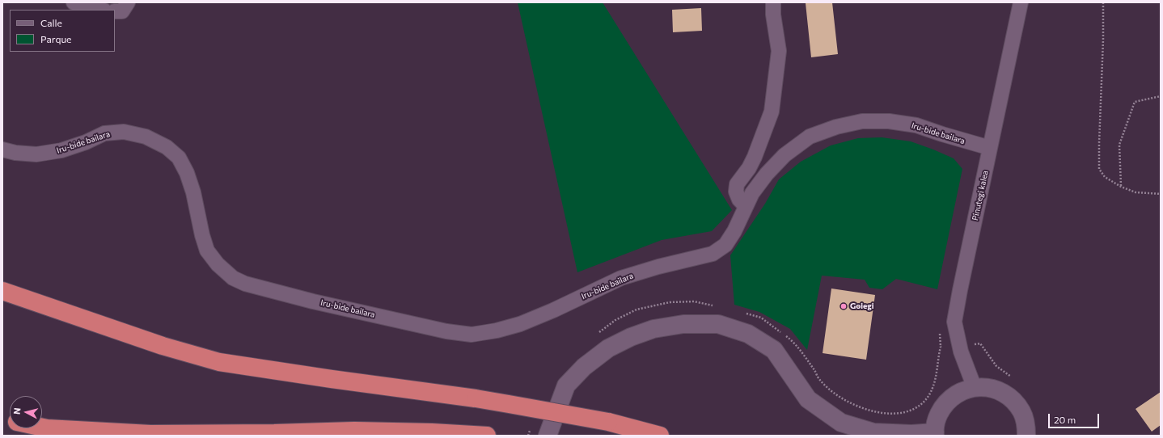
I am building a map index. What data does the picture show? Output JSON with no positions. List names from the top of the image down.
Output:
{
  "streets": {
    "street": ["Iru-bide bailara", "Pinutegi kalea"]
  },
  "crossings": [
    ["Iru-bide bailara", "Pinutegi kalea"]
  ],
  "places": ["Goiegi"],
  "legend": ["Calle", "Parque"],
  "scale_bar": "20 m",
  "north": "left"
}
